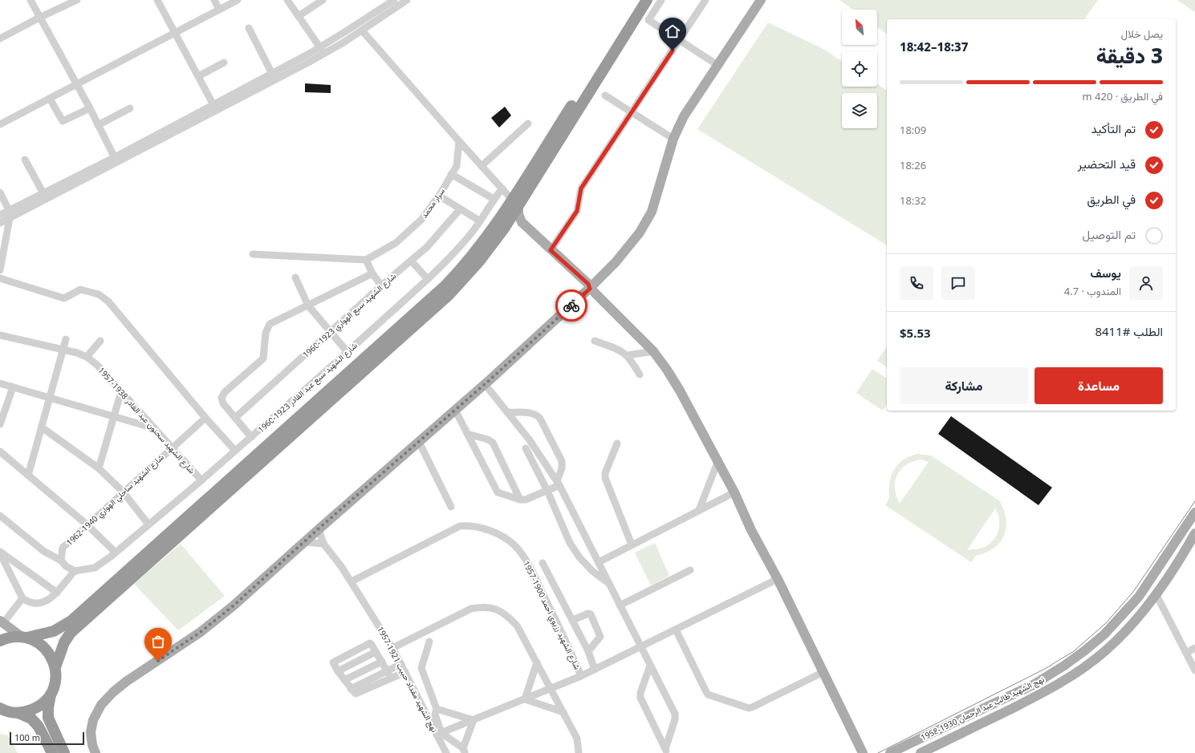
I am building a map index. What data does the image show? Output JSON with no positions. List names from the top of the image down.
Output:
{
  "streets": {
    "main road": ["نهج الشهيد طالب عبد الرحمان 1930-1958"],
    "street": [
      "سرار محمد",
      "شارع الشهيد سبع الهواري 1923-1960",
      "شارع الشهيد سبع عبد القادر 1923-1960",
      "شارع الشهيد سحنون عبد القادر 1938-1957",
      "شارع الشهيد ساحلي الهواري 1940-1962",
      "شارع الشهيد رزيوي احمد 1900-1957",
      "نهج الشهيد مقداد حبيب 1921-1957"
    ]
  },
  "crossings": [
    ["شارع الشهيد سبع عبد القادر 1923-1960", "شارع الشهيد سحنون عبد القادر 1938-1957"],
    ["شارع الشهيد سحنون عبد القادر 1938-1957", "شارع الشهيد ساحلي الهواري 1940-1962"],
    ["شارع الشهيد رزيوي احمد 1900-1957", "نهج الشهيد مقداد حبيب 1921-1957"]
  ],
  "scale_bar": "100 m",
  "north": "top left",
  "page": {
    "heading": ["3 دقيقة", "يصل خلال", "18:37–18:42"],
    "panel": [
      "يوسف",
      "المندوب · 4.7",
      "الطلب #8411",
      "$5.53"
    ],
    "bar": "في الطريق · 420 m",
    "list": [
      ["تم التأكيد", "18:09"],
      ["قيد التحضير", "18:26"],
      ["في الطريق", "18:32"],
      "تم التوصيل"
    ],
    "buttons": ["مساعدة", "مشاركة"],
    "scale": "100 m"
  }
}
